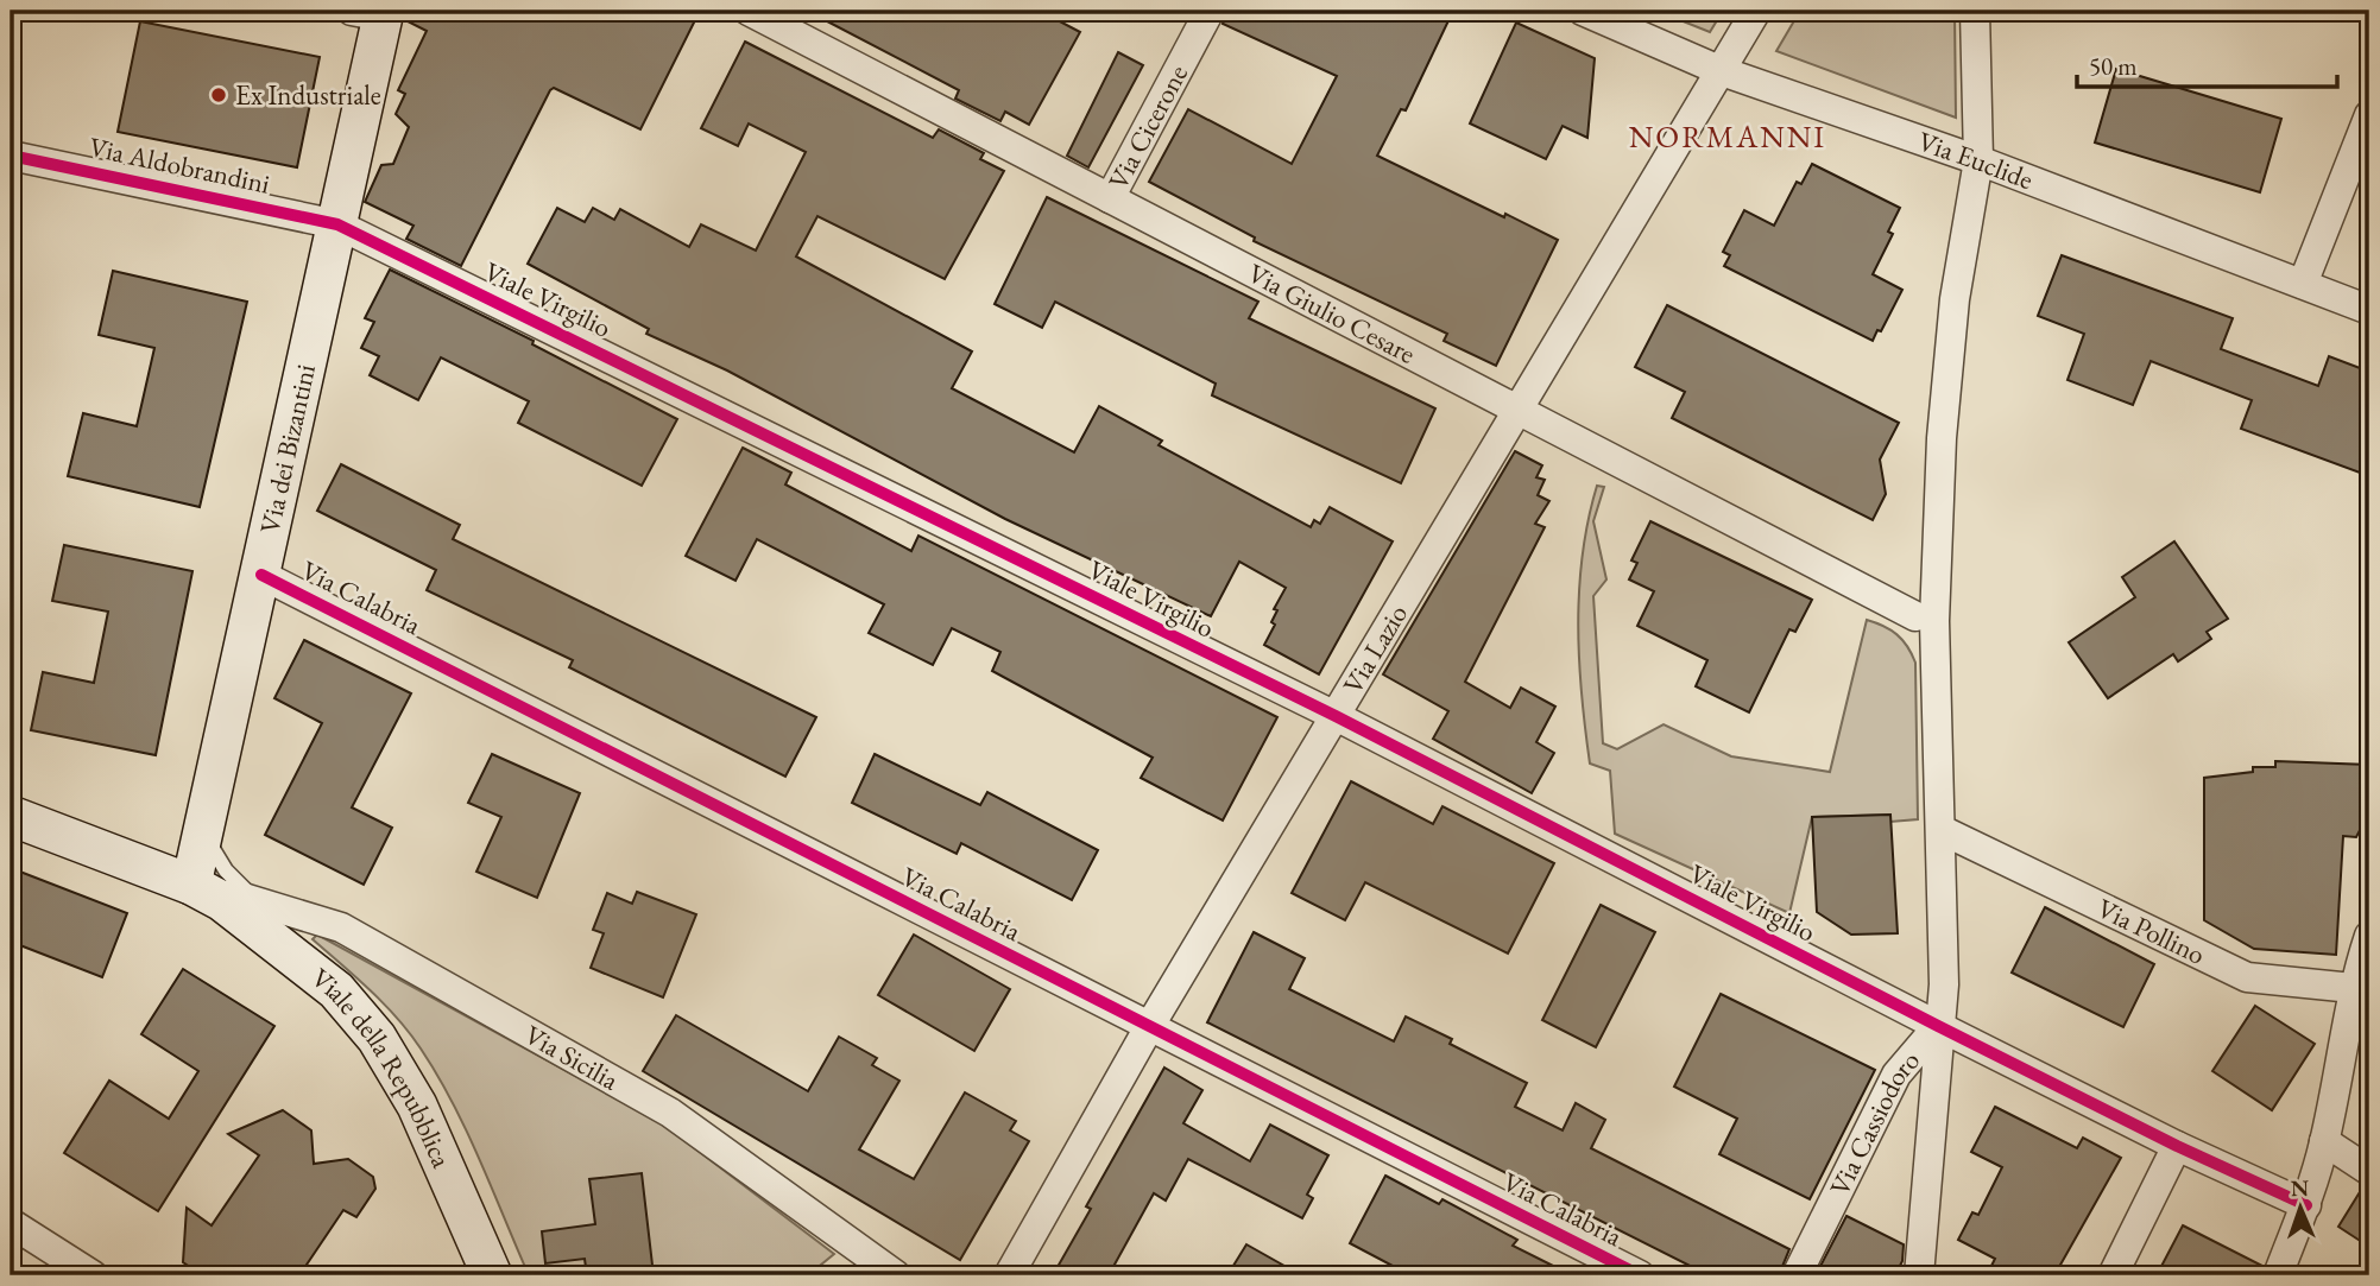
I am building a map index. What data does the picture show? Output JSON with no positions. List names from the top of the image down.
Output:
{
  "streets": {
    "street": [
      "Via Cicerone",
      "Via Euclide",
      "Via Aldobrandini",
      "Viale Virgilio",
      "Via Giulio Cesare",
      "Via dei Bizantini",
      "Via Calabria",
      "Via Lazio",
      "Via Pollino",
      "Via Sicilia",
      "Viale della Repubblica",
      "Via Cassiodoro"
    ]
  },
  "crossings": [
    ["Via Cicerone", "Via Giulio Cesare"],
    ["Via Euclide", "Via Lazio"],
    ["Via Aldobrandini", "Viale Virgilio"],
    ["Via Aldobrandini", "Via dei Bizantini"],
    ["Viale Virgilio", "Via dei Bizantini"],
    ["Viale Virgilio", "Via Lazio"],
    ["Viale Virgilio", "Via Cassiodoro"],
    ["Via Giulio Cesare", "Via Lazio"],
    ["Via dei Bizantini", "Via Calabria"],
    ["Via dei Bizantini", "Via Sicilia"],
    ["Via dei Bizantini", "Viale della Repubblica"],
    ["Via Calabria", "Via Lazio"],
    ["Via Sicilia", "Viale della Repubblica"]
  ],
  "districts": ["NORMANNI"],
  "places": ["Ex Industriale"],
  "scale_bar": "50 m",
  "north": "top"
}
